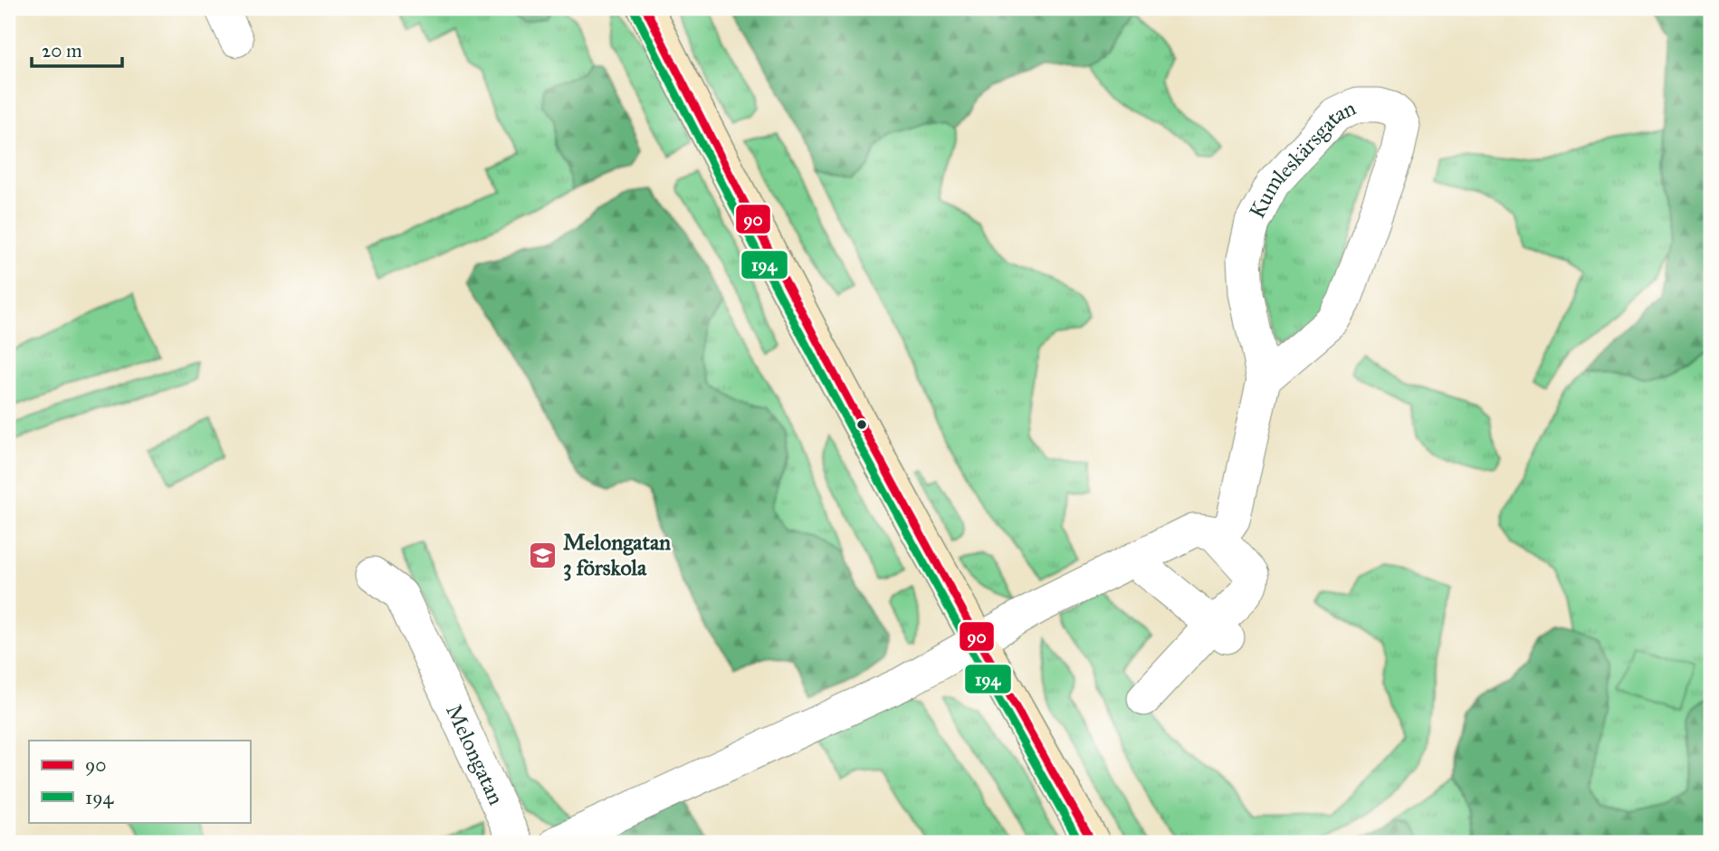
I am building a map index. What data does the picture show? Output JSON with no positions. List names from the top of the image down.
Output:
{
  "streets": {
    "street": ["Kumleskärsgatan", "Melongatan"]
  },
  "places": {
    "school or university": ["Melongatan 3 förskola"]
  },
  "lines": ["transit line 90", "transit line 194"],
  "legend": ["90", "194"],
  "scale_bar": "20 m"
}
